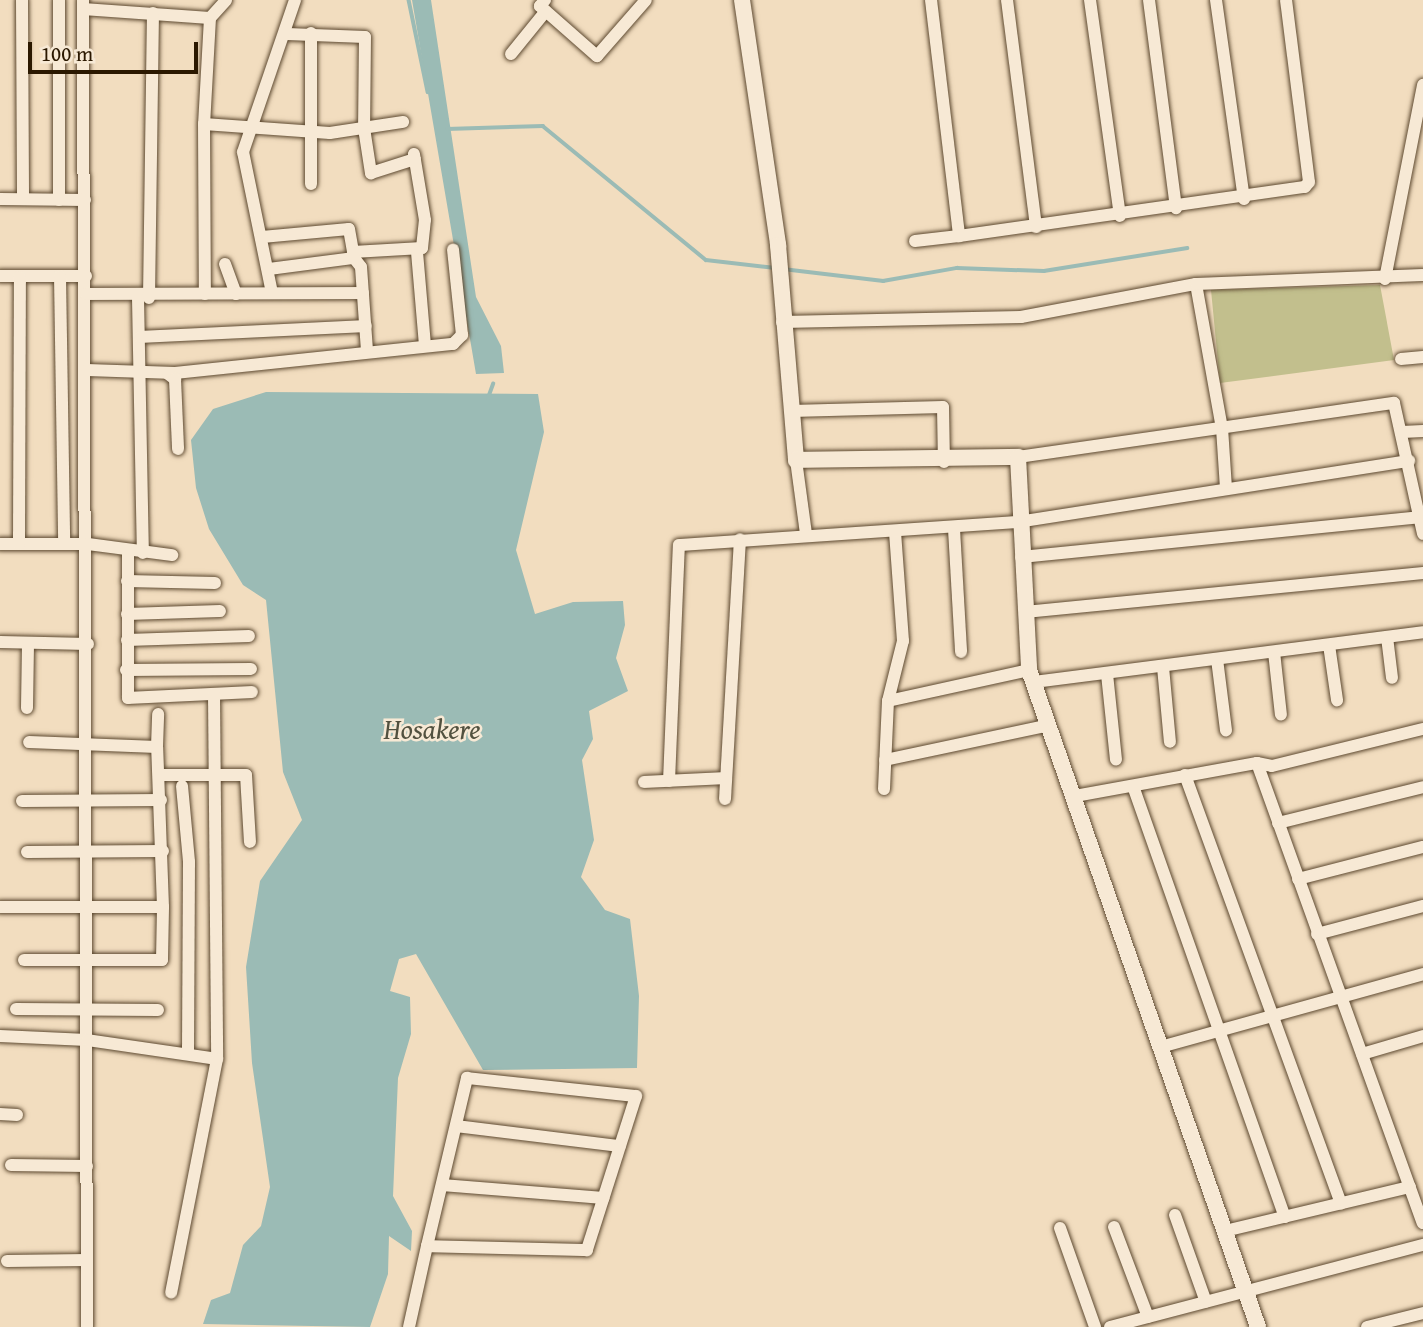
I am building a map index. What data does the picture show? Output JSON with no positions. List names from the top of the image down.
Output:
{
  "water": ["Hosakere"],
  "scale_bar": "100 m"
}
